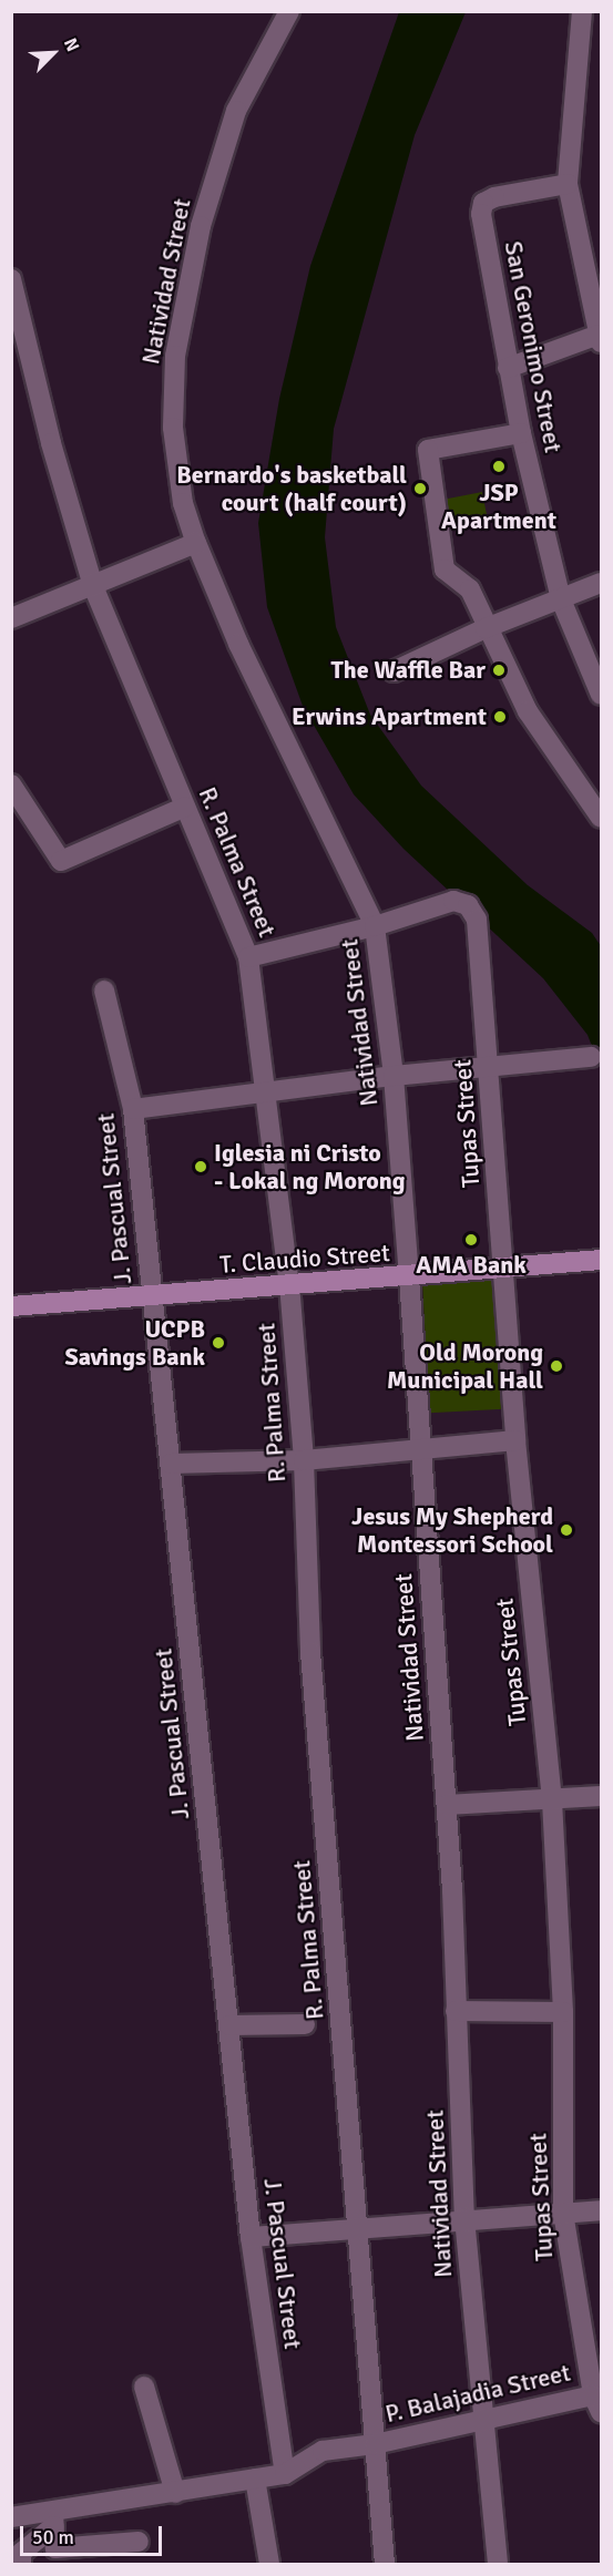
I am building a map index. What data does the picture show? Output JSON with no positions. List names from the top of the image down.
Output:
{
  "streets": {
    "main road": ["T. Claudio Street"],
    "street": [
      "Natividad Street",
      "San Geronimo Street",
      "R. Palma Street",
      "Tupas Street",
      "J. Pascual Street",
      "P. Balajadia Street"
    ]
  },
  "crossings": [
    ["Natividad Street", "Tupas Street"],
    ["Natividad Street", "T. Claudio Street"],
    ["Natividad Street", "P. Balajadia Street"],
    ["R. Palma Street", "T. Claudio Street"],
    ["R. Palma Street", "P. Balajadia Street"],
    ["Tupas Street", "T. Claudio Street"],
    ["Tupas Street", "P. Balajadia Street"],
    ["J. Pascual Street", "T. Claudio Street"],
    ["J. Pascual Street", "P. Balajadia Street"]
  ],
  "places": [
    "JSP Apartment",
    "Bernardo's basketball court (half court)",
    "The Waffle Bar",
    "Erwins Apartment",
    "Iglesia ni Cristo - Lokal ng Morong",
    "AMA Bank",
    "UCPB Savings Bank",
    "Old Morong Municipal Hall",
    "Jesus My Shepherd Montessori School"
  ],
  "scale_bar": "50 m",
  "north": "top right"
}
